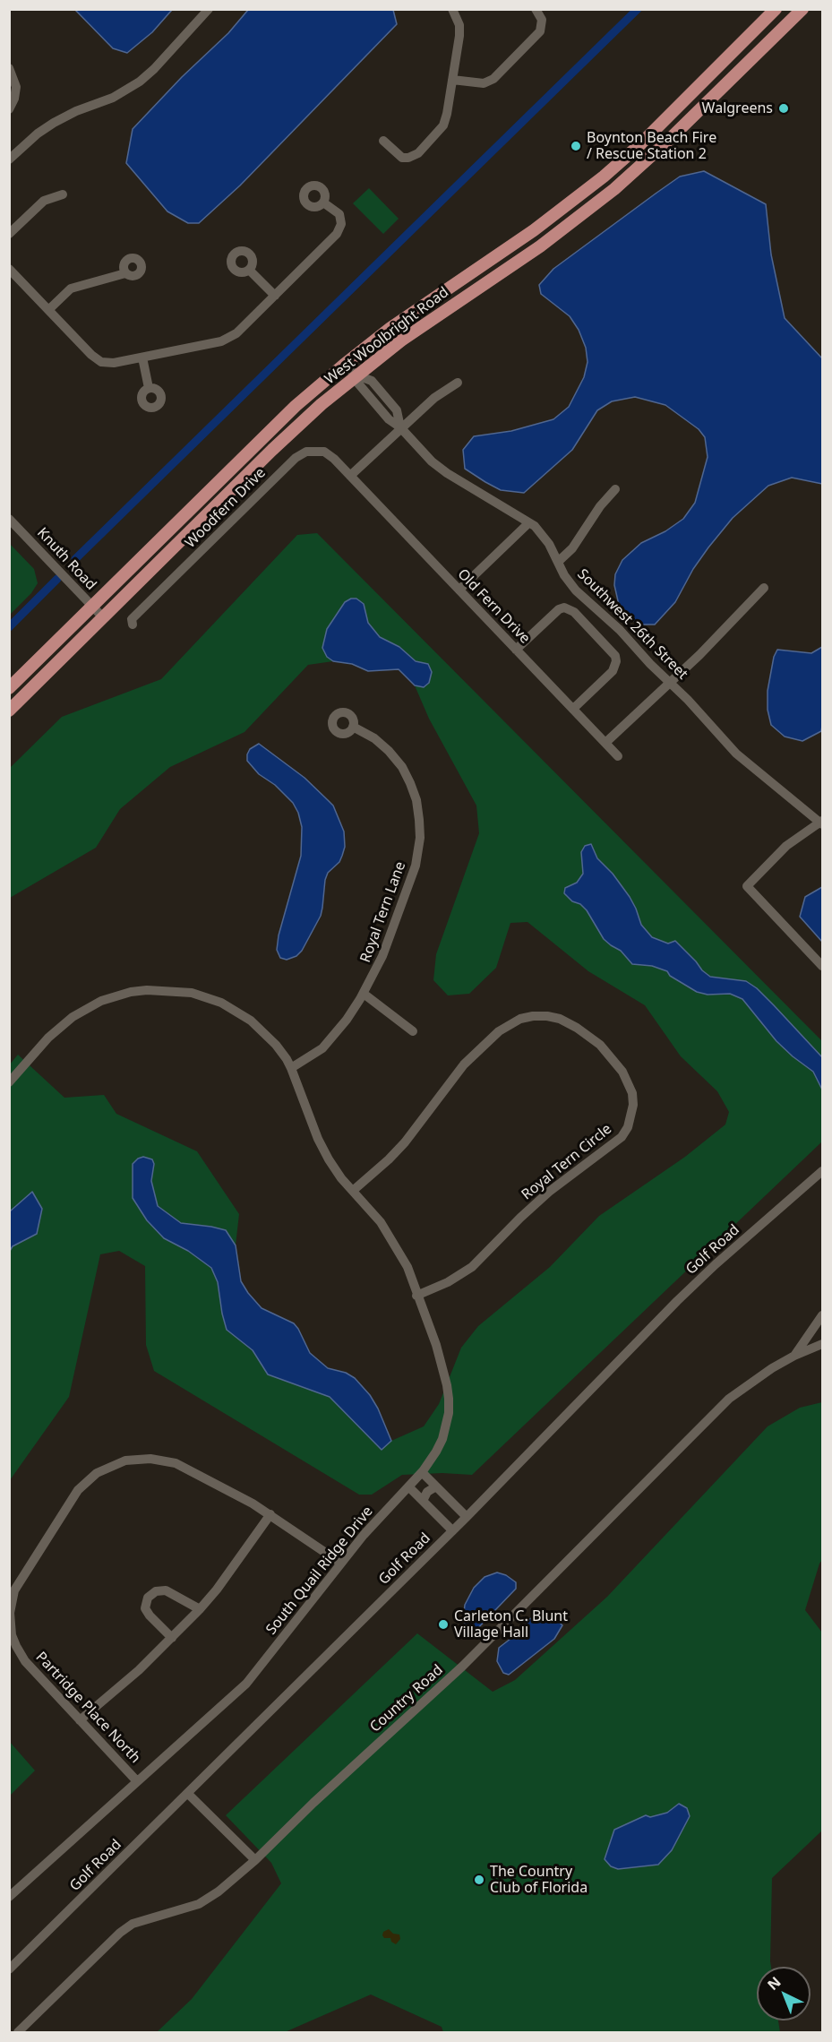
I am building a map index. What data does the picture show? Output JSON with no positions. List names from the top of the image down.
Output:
{
  "streets": {
    "main road": ["West Woolbright Road"],
    "street": [
      "Woodfern Drive",
      "Knuth Road",
      "Old Fern Drive",
      "Southwest 26th Street",
      "Royal Tern Lane",
      "Royal Tern Circle",
      "Golf Road",
      "South Quail Ridge Drive",
      "Country Road",
      "Partridge Place North"
    ]
  },
  "crossings": [
    ["West Woolbright Road", "Knuth Road"],
    ["West Woolbright Road", "Southwest 26th Street"],
    ["Woodfern Drive", "Old Fern Drive"],
    ["Royal Tern Lane", "South Quail Ridge Drive"],
    ["Royal Tern Circle", "South Quail Ridge Drive"],
    ["South Quail Ridge Drive", "Partridge Place North"]
  ],
  "places": [
    "Walgreens",
    "Boynton Beach Fire / Rescue Station 2",
    "Carleton C. Blunt Village Hall",
    "The Country Club of Florida"
  ],
  "north": "top left"
}
